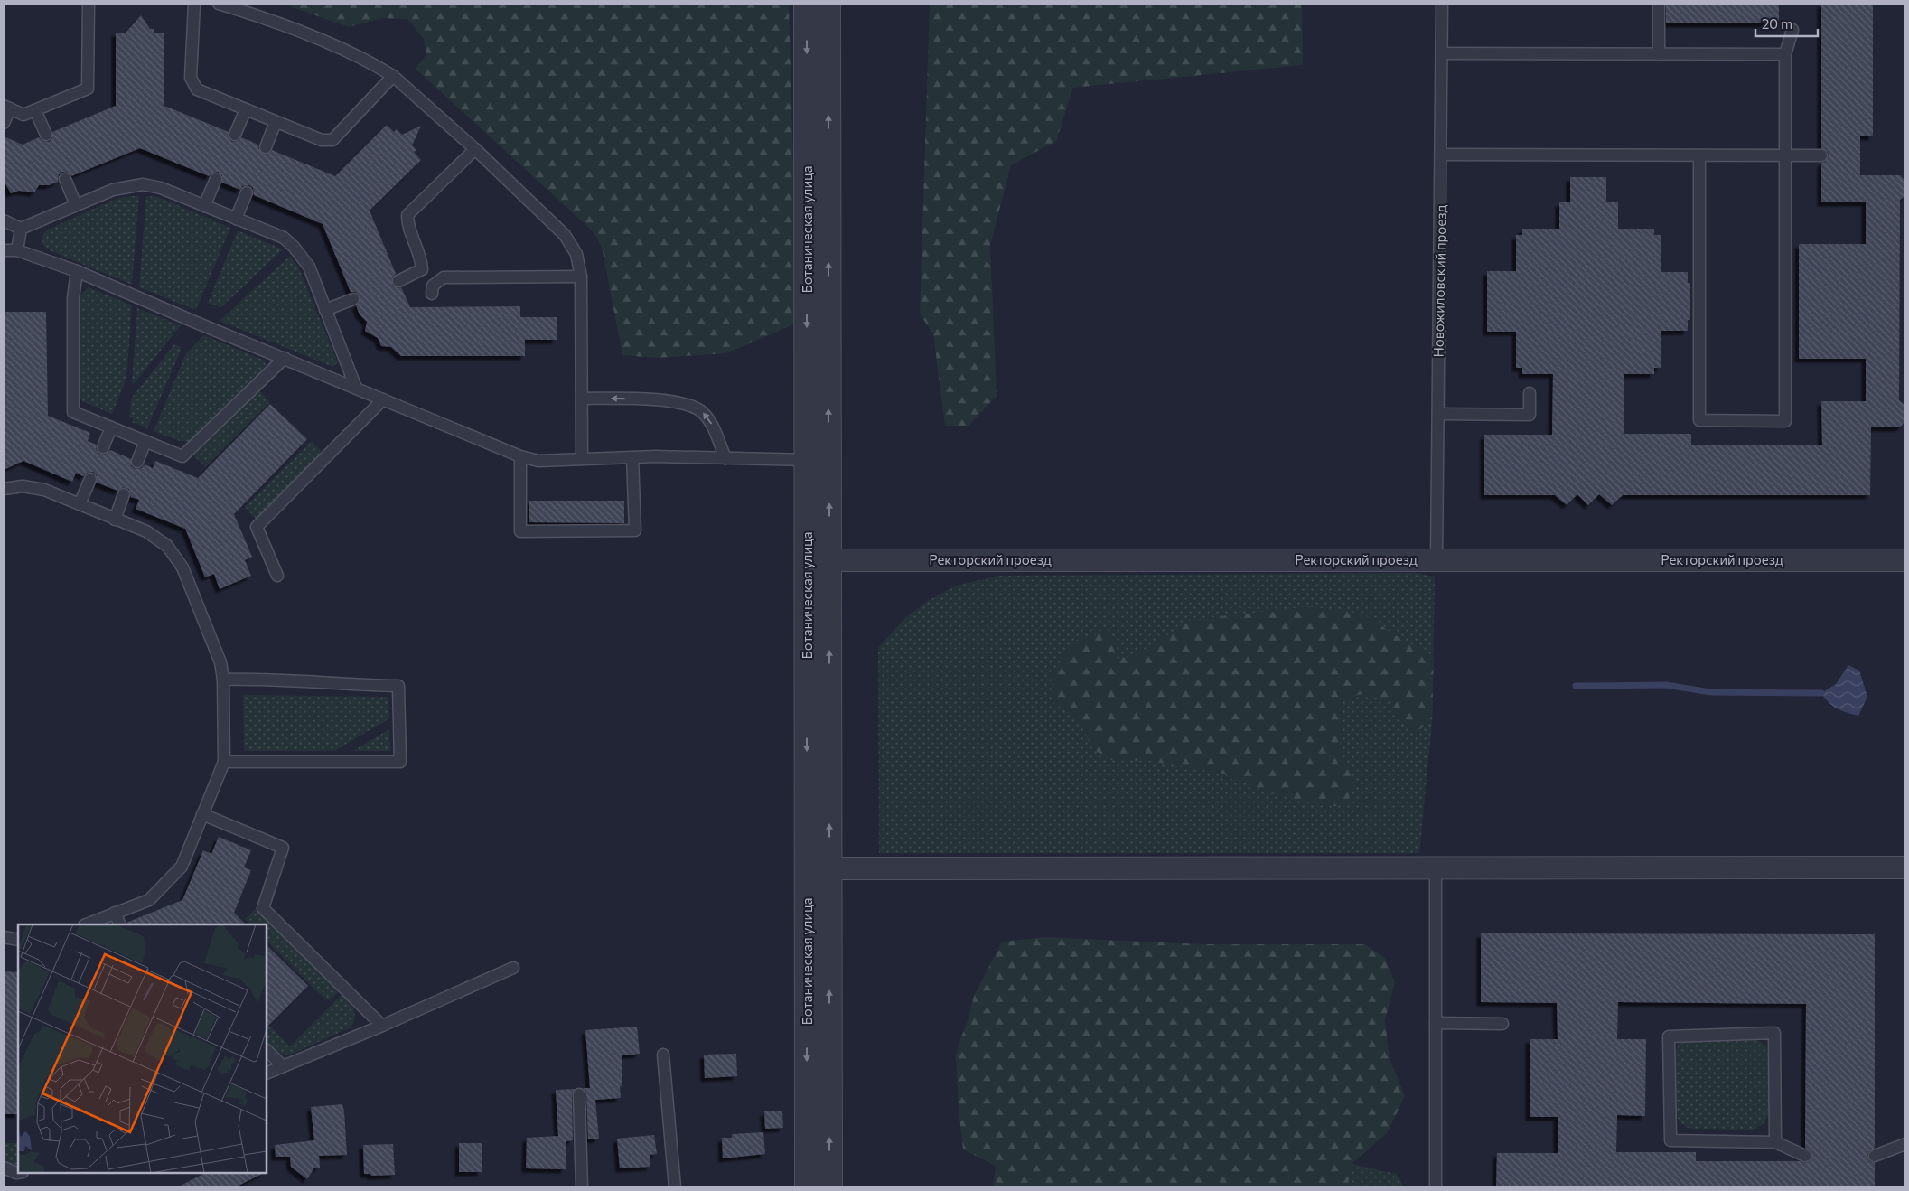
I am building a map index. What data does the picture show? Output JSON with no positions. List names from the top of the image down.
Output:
{
  "streets": {
    "street": ["Ботаническая улица", "Ректорский проезд"],
    "lane": ["Новожиловский проезд"]
  },
  "crossings": [
    ["Ботаническая улица", "Ректорский проезд"],
    ["Новожиловский проезд", "Ректорский проезд"]
  ],
  "scale_bar": "20 m"
}
